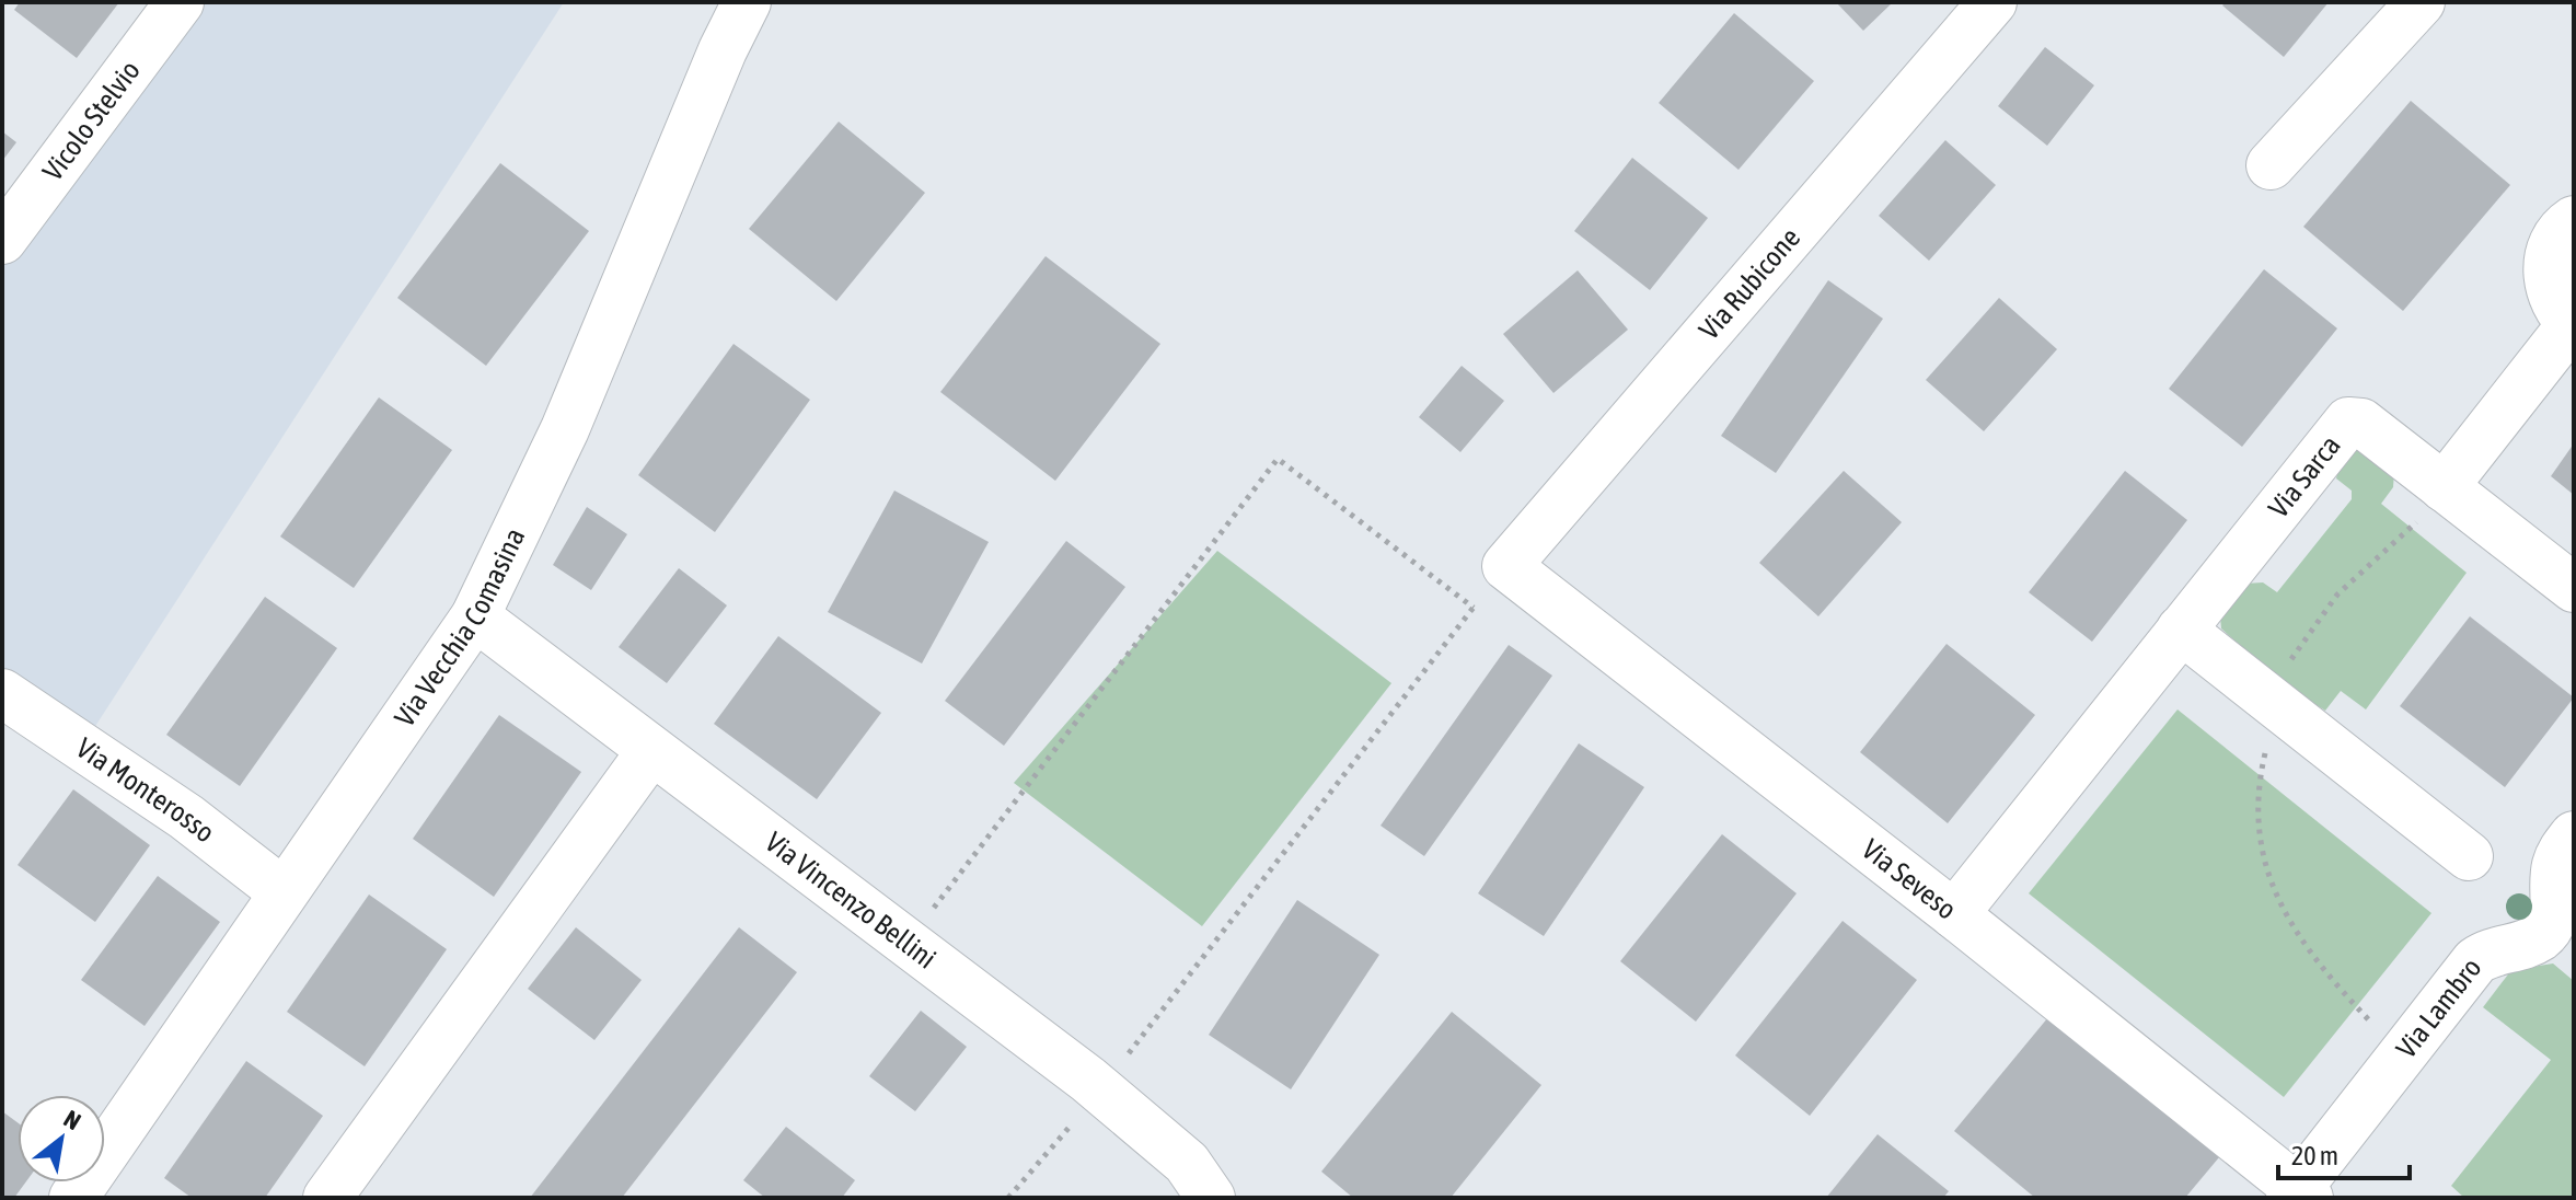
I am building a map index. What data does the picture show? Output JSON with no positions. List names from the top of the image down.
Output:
{
  "streets": {
    "street": [
      "Vicolo Stelvio",
      "Via Rubicone",
      "Via Sarca",
      "Via Vecchia Comasina",
      "Via Monterosso",
      "Via Seveso",
      "Via Vincenzo Bellini",
      "Via Lambro"
    ]
  },
  "crossings": [
    ["Via Rubicone", "Via Seveso"],
    ["Via Sarca", "Via Seveso"],
    ["Via Vecchia Comasina", "Via Monterosso"],
    ["Via Vecchia Comasina", "Via Vincenzo Bellini"],
    ["Via Seveso", "Via Lambro"]
  ],
  "scale_bar": "20 m",
  "north": "top right"
}
